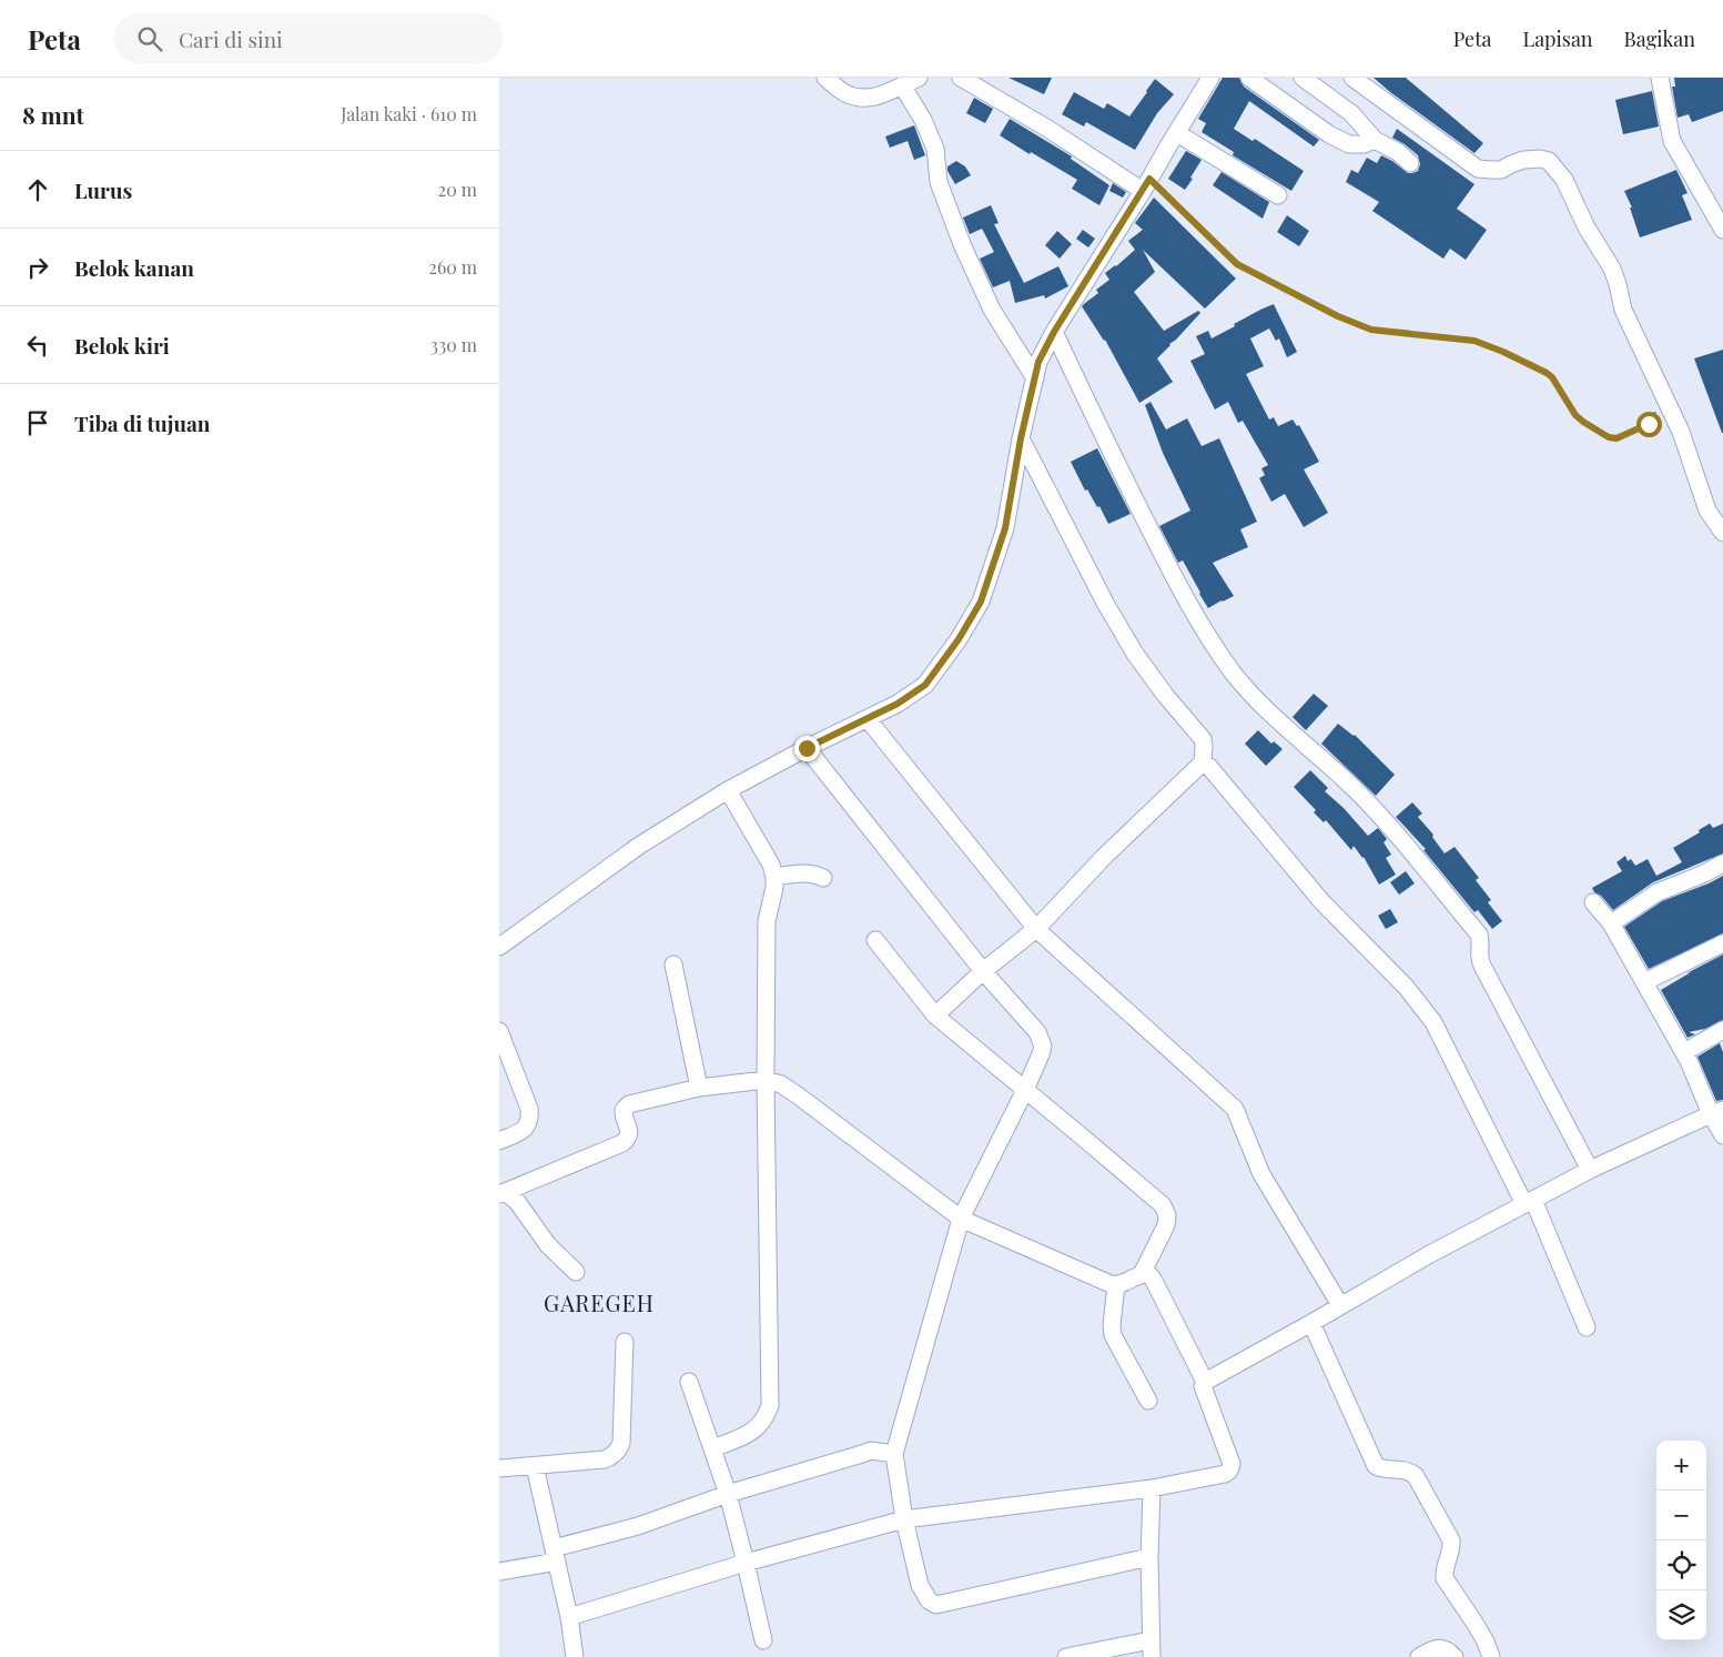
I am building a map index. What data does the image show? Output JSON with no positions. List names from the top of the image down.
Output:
{
  "districts": ["GAREGEH"],
  "page": {
    "header": "Peta",
    "search": "Cari di sini",
    "nav": ["Peta", "Lapisan", "Bagikan"],
    "heading": ["8 mnt", "Jalan kaki · 610 m"],
    "list": [
      ["Lurus", "20 m"],
      ["Belok kanan", "260 m"],
      ["Belok kiri", "330 m"],
      "Tiba di tujuan"
    ],
    "map_buttons": ["+", "−"]
  }
}
